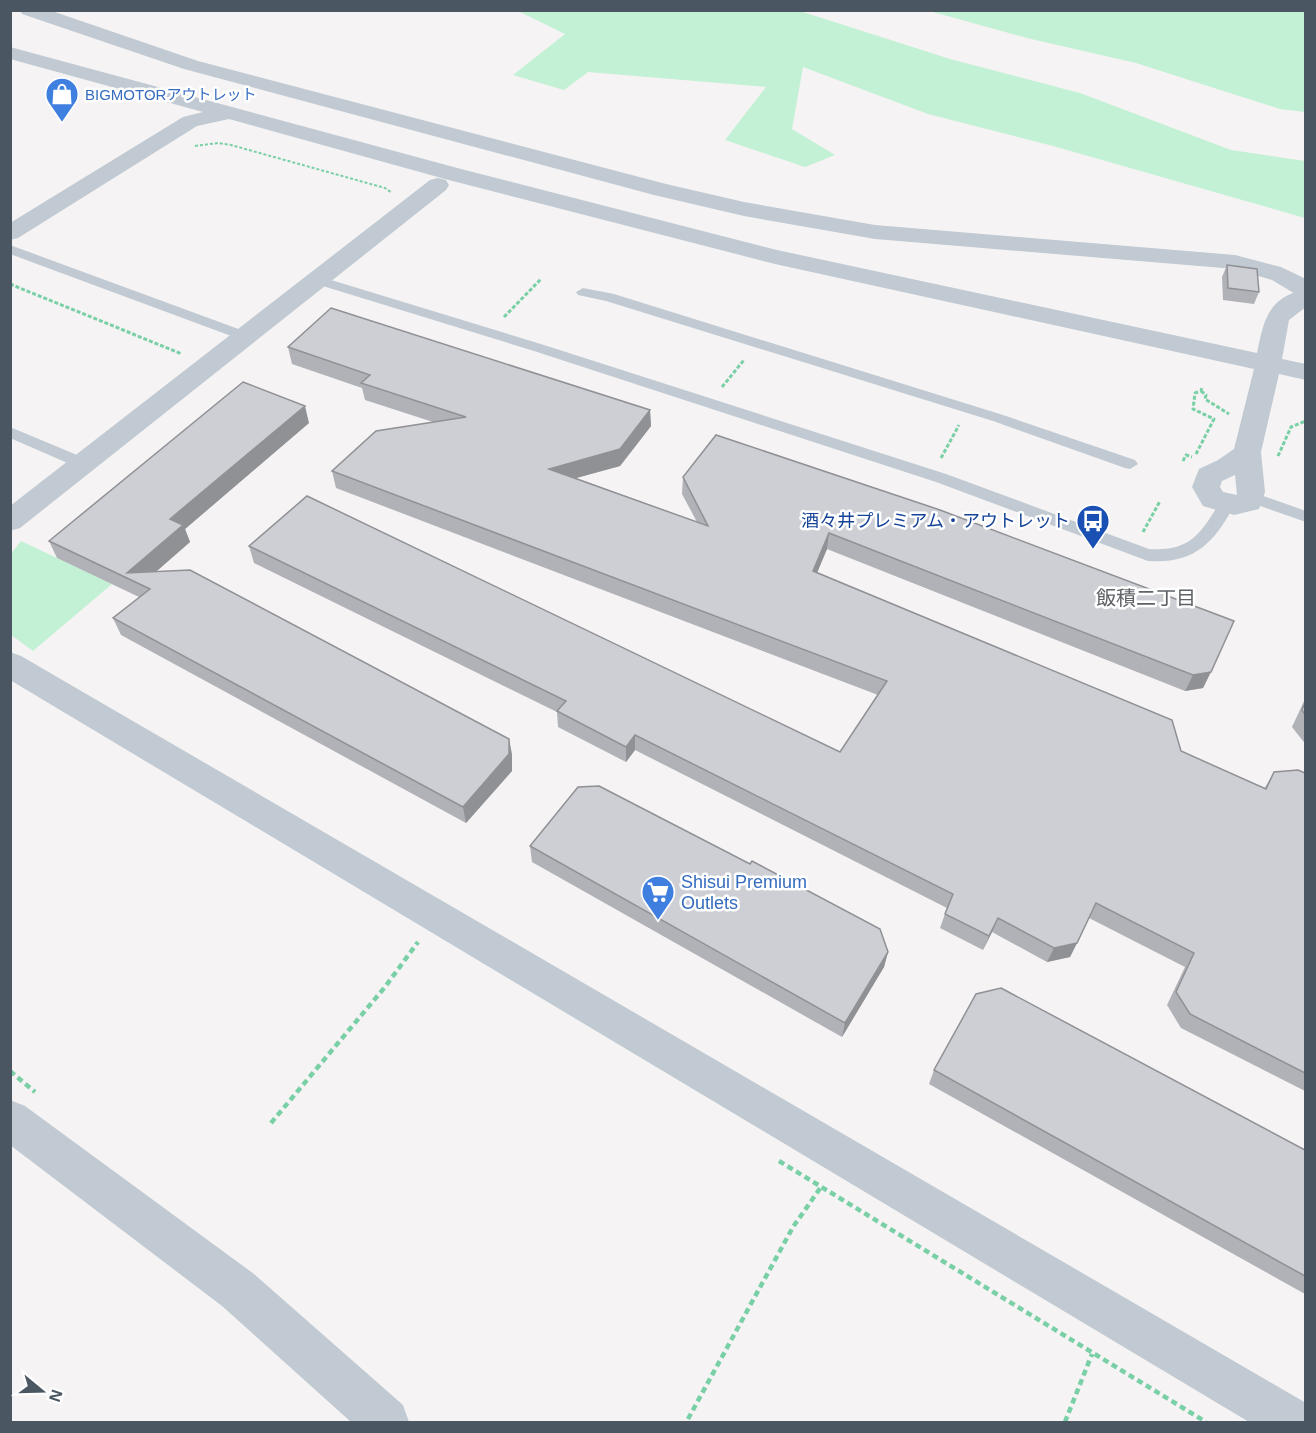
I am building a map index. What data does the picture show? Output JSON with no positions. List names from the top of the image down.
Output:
{
  "districts": ["飯積二丁目"],
  "places": {
    "shop": ["BIGMOTORアウトレット"],
    "bus stop": ["酒々井プレミアム・アウトレット"],
    "supermarket": ["Shisui Premium Outlets"]
  },
  "north": "right"
}
